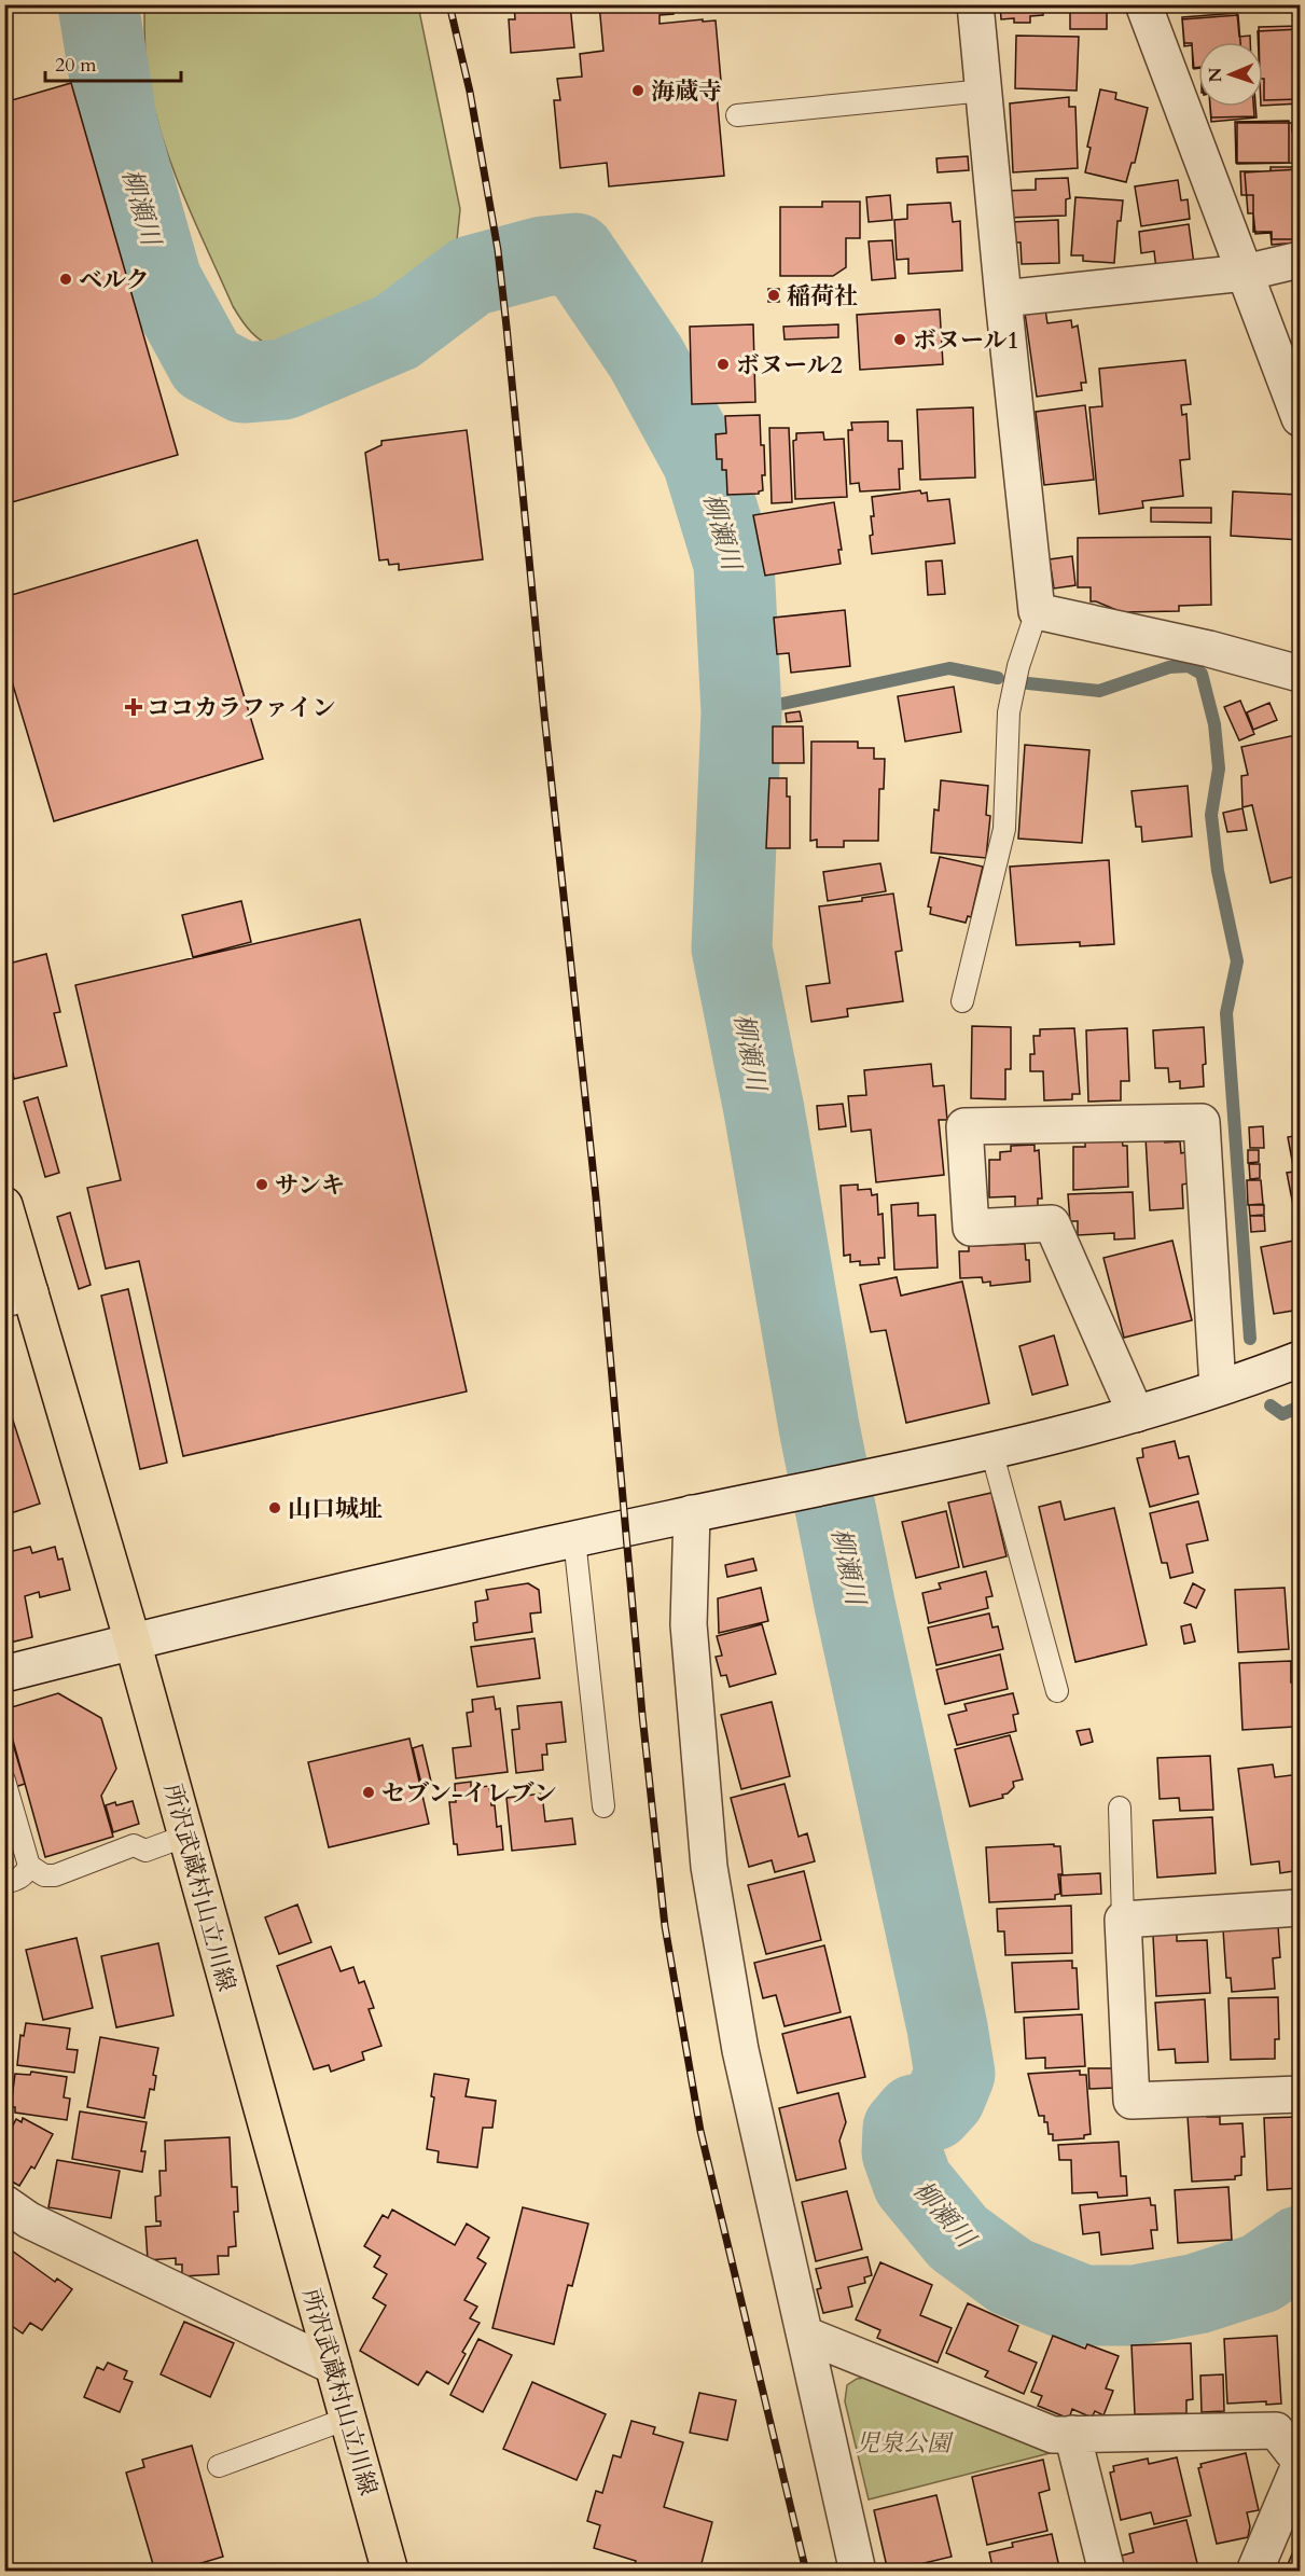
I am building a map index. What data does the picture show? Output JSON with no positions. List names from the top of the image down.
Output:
{
  "streets": {
    "main road": ["所沢武蔵村山立川線"]
  },
  "water": ["柳瀬川"],
  "parks": ["児泉公園"],
  "places": {
    "other": [
      "海蔵寺",
      "ベルク",
      "稲荷社",
      "ボヌール1",
      "ボヌール2",
      "サンキ",
      "山口城址",
      "セブン-イレブン"
    ],
    "health": ["ココカラファイン"]
  },
  "scale_bar": "20 m",
  "north": "left"
}
